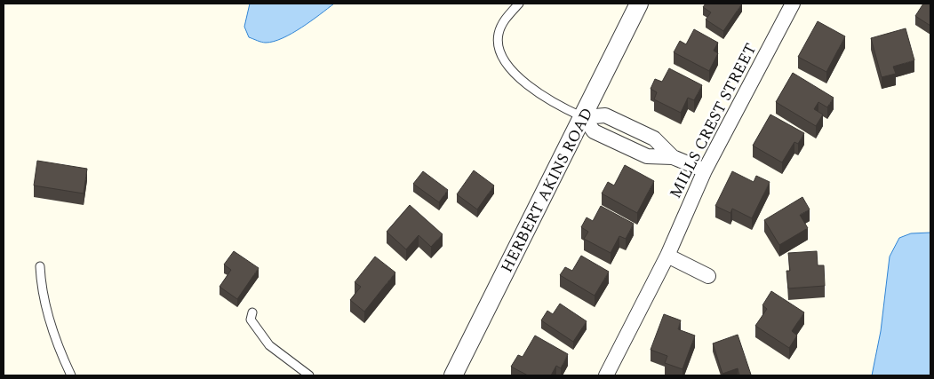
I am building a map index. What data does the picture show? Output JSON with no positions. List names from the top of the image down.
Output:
{
  "streets": {
    "street": ["MILLS CREST STREET", "HERBERT AKINS ROAD"]
  }
}
